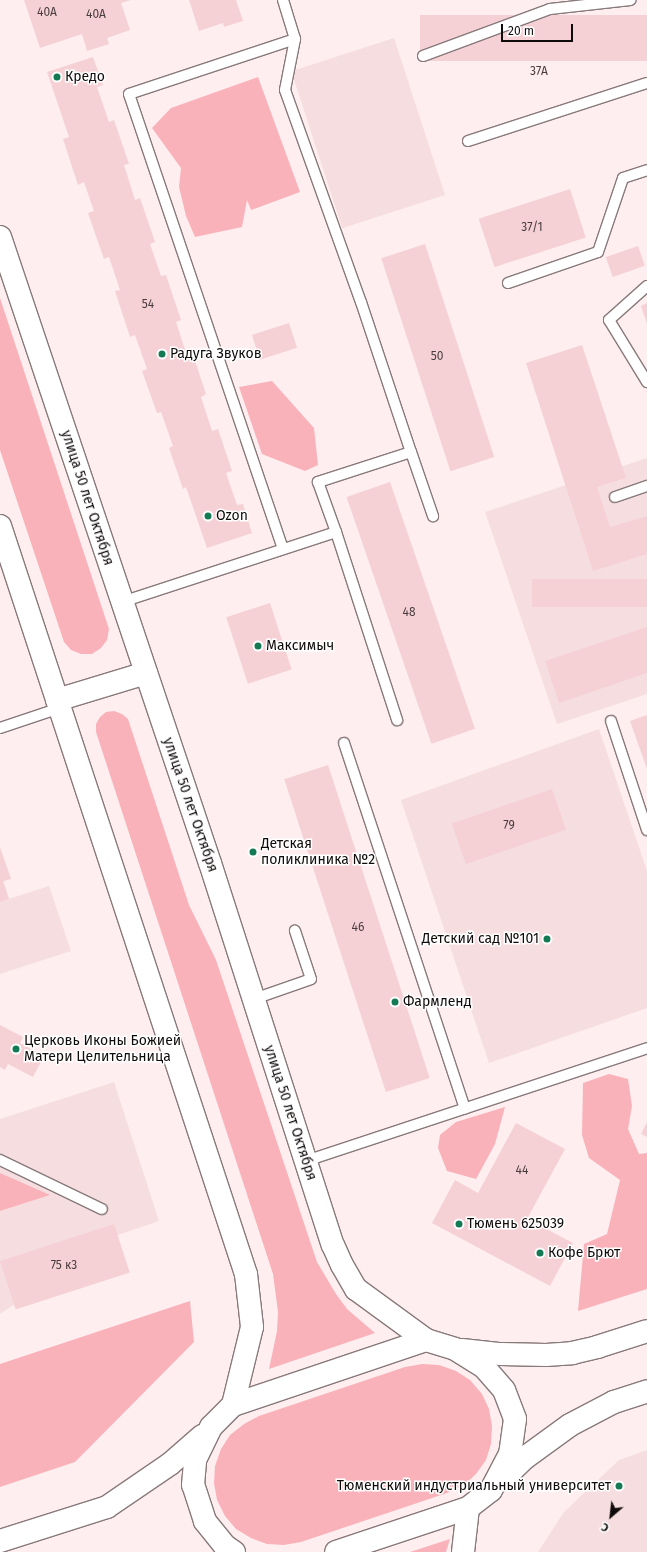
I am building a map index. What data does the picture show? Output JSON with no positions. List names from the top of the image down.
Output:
{
  "streets": {
    "main road": ["улица 50 лет Октября"]
  },
  "places": [
    "Кредо",
    "Радуга Звуков",
    "Ozon",
    "Максимыч",
    "Детская поликлиника №2",
    "Детский сад №101",
    "Фармленд",
    "Церковь Иконы Божией Матери Целительница",
    "Тюмень 625039",
    "Кофе Брют",
    "Тюменский индустриальный университет"
  ],
  "house_numbers": [
    "40А",
    "40А",
    "37А",
    "37/1",
    "54",
    "50",
    "48",
    "79",
    "46",
    "44",
    "75 к3"
  ],
  "scale_bar": "20 m",
  "north": "bottom left"
}
